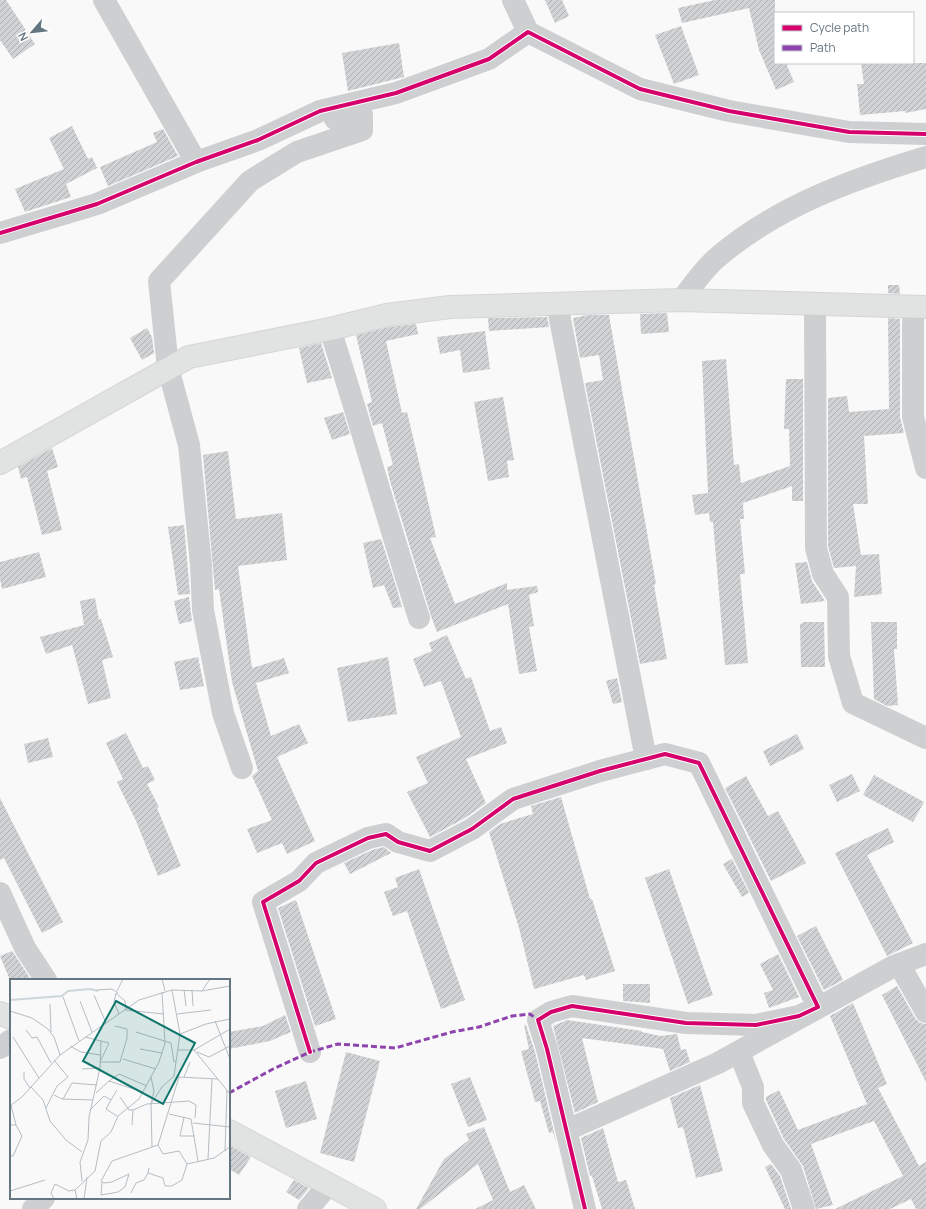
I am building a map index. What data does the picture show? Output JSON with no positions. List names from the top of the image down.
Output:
{
  "legend": ["Cycle path", "Path"],
  "north": "bottom left"
}
